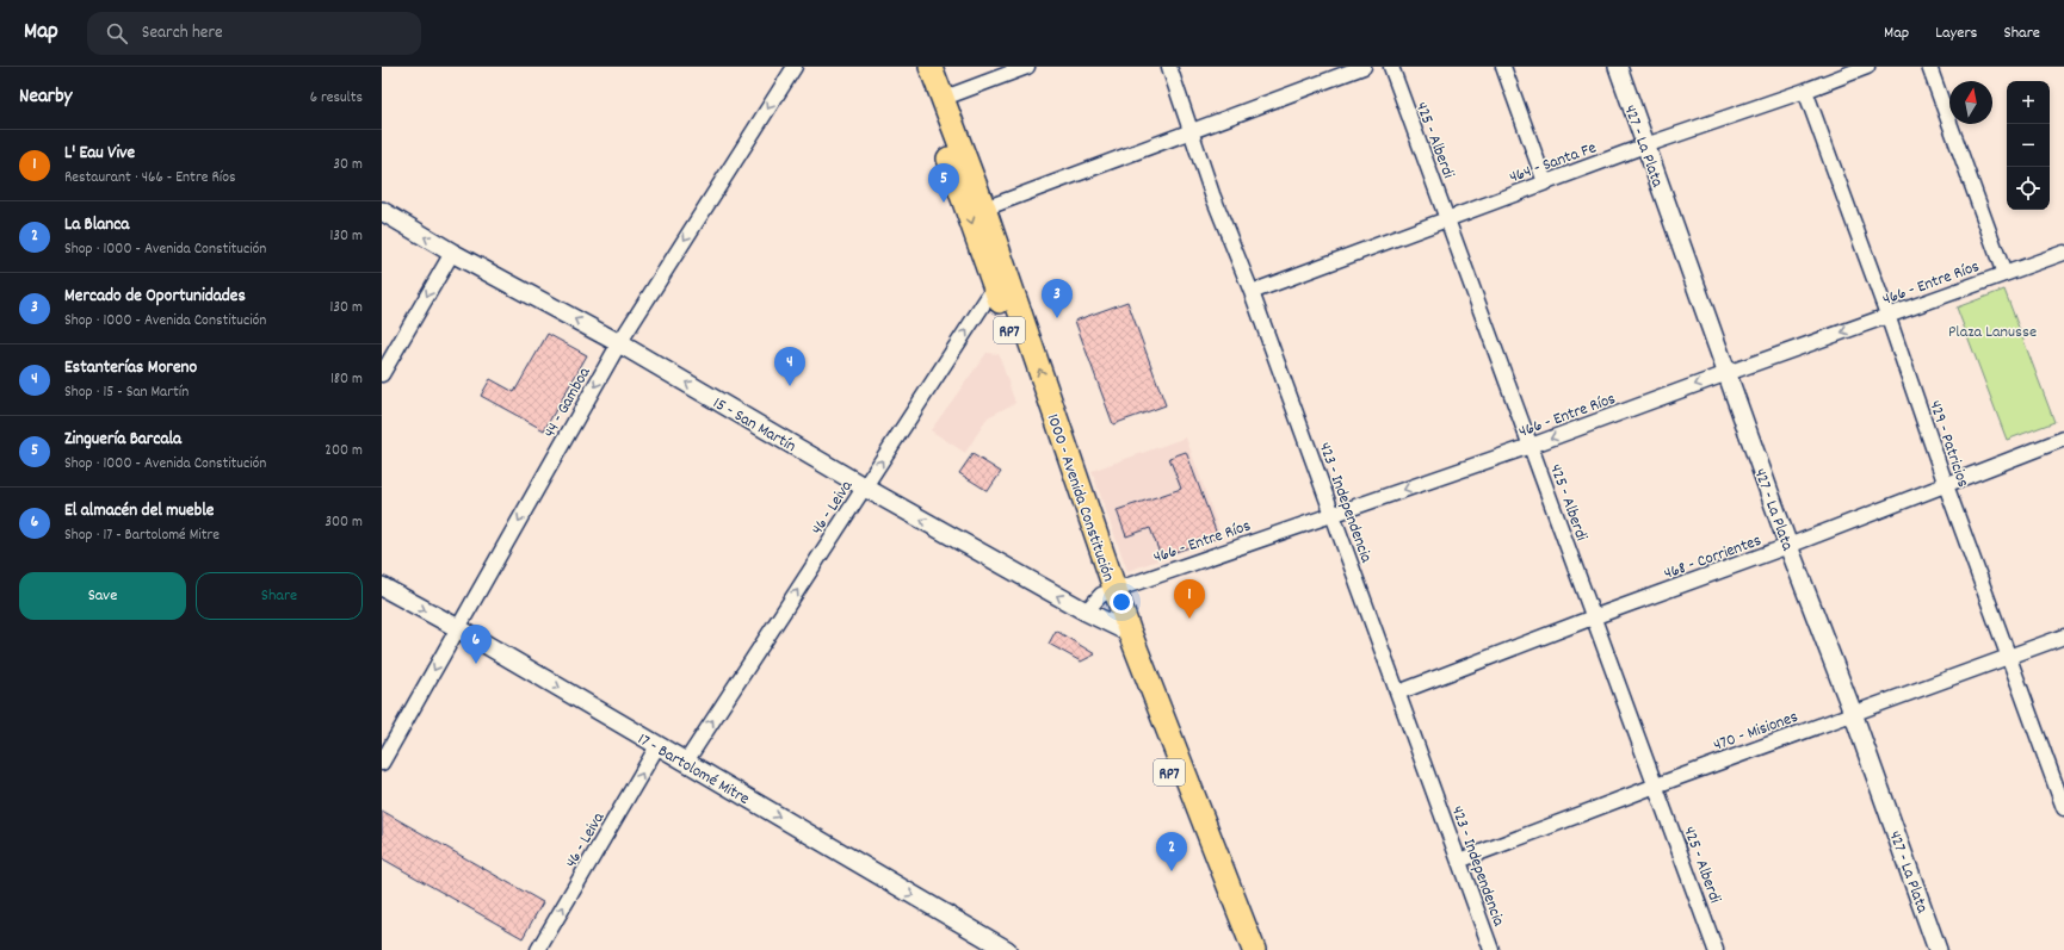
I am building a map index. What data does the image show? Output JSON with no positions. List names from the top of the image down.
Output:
{
  "streets": {
    "main road": ["RP7", "1000 - Avenida Constitución"],
    "street": [
      "425 - Alberdi",
      "427 - La Plata",
      "464 - Santa Fe",
      "466 - Entre Ríos",
      "44 - Gamboa",
      "15 - San Martín",
      "429 - Patricios",
      "423 - Independencia",
      "46 - Leiva",
      "468 - Corrientes",
      "470 - Misiones",
      "17 - Bartolomé Mitre"
    ]
  },
  "crossings": [
    ["425 - Alberdi", "464 - Santa Fe"],
    ["425 - Alberdi", "466 - Entre Ríos"],
    ["425 - Alberdi", "468 - Corrientes"],
    ["425 - Alberdi", "470 - Misiones"],
    ["427 - La Plata", "464 - Santa Fe"],
    ["427 - La Plata", "466 - Entre Ríos"],
    ["427 - La Plata", "468 - Corrientes"],
    ["427 - La Plata", "470 - Misiones"],
    ["464 - Santa Fe", "429 - Patricios"],
    ["464 - Santa Fe", "423 - Independencia"],
    ["466 - Entre Ríos", "15 - San Martín"],
    ["466 - Entre Ríos", "429 - Patricios"],
    ["466 - Entre Ríos", "1000 - Avenida Constitución"],
    ["466 - Entre Ríos", "423 - Independencia"],
    ["44 - Gamboa", "15 - San Martín"],
    ["44 - Gamboa", "17 - Bartolomé Mitre"],
    ["15 - San Martín", "1000 - Avenida Constitución"],
    ["15 - San Martín", "46 - Leiva"],
    ["429 - Patricios", "468 - Corrientes"],
    ["429 - Patricios", "470 - Misiones"],
    ["1000 - Avenida Constitución", "46 - Leiva"],
    ["423 - Independencia", "468 - Corrientes"],
    ["423 - Independencia", "470 - Misiones"],
    ["46 - Leiva", "17 - Bartolomé Mitre"]
  ],
  "one_way": [
    "466 - Entre Ríos",
    "44 - Gamboa",
    "15 - San Martín",
    "46 - Leiva",
    "17 - Bartolomé Mitre"
  ],
  "parks": ["Plaza Lanusse"],
  "north": "top",
  "page": {
    "header": "Map",
    "search": "Search here",
    "nav": ["Map", "Layers", "Share"],
    "heading": ["Nearby", "6 results"],
    "map_buttons": ["+", "−"],
    "list": [
      {
        "mark": "1",
        "name": "L' Eau Vive",
        "note": "Restaurant · 466 - Entre Ríos",
        "value": "30 m"
      },
      {
        "mark": "2",
        "name": "La Blanca",
        "note": "Shop · 1000 - Avenida Constitución",
        "value": "130 m"
      },
      {
        "mark": "3",
        "name": "Mercado de Oportunidades",
        "note": "Shop · 1000 - Avenida Constitución",
        "value": "130 m"
      },
      {
        "mark": "4",
        "name": "Estanterías Moreno",
        "note": "Shop · 15 - San Martín",
        "value": "180 m"
      },
      {
        "mark": "5",
        "name": "Zinguería Barcala",
        "note": "Shop · 1000 - Avenida Constitución",
        "value": "200 m"
      },
      {
        "mark": "6",
        "name": "El almacén del mueble",
        "note": "Shop · 17 - Bartolomé Mitre",
        "value": "300 m"
      }
    ],
    "pins": [
      "5",
      "3",
      "4",
      "1",
      "6",
      "2"
    ],
    "buttons": ["Save", "Share"]
  }
}
